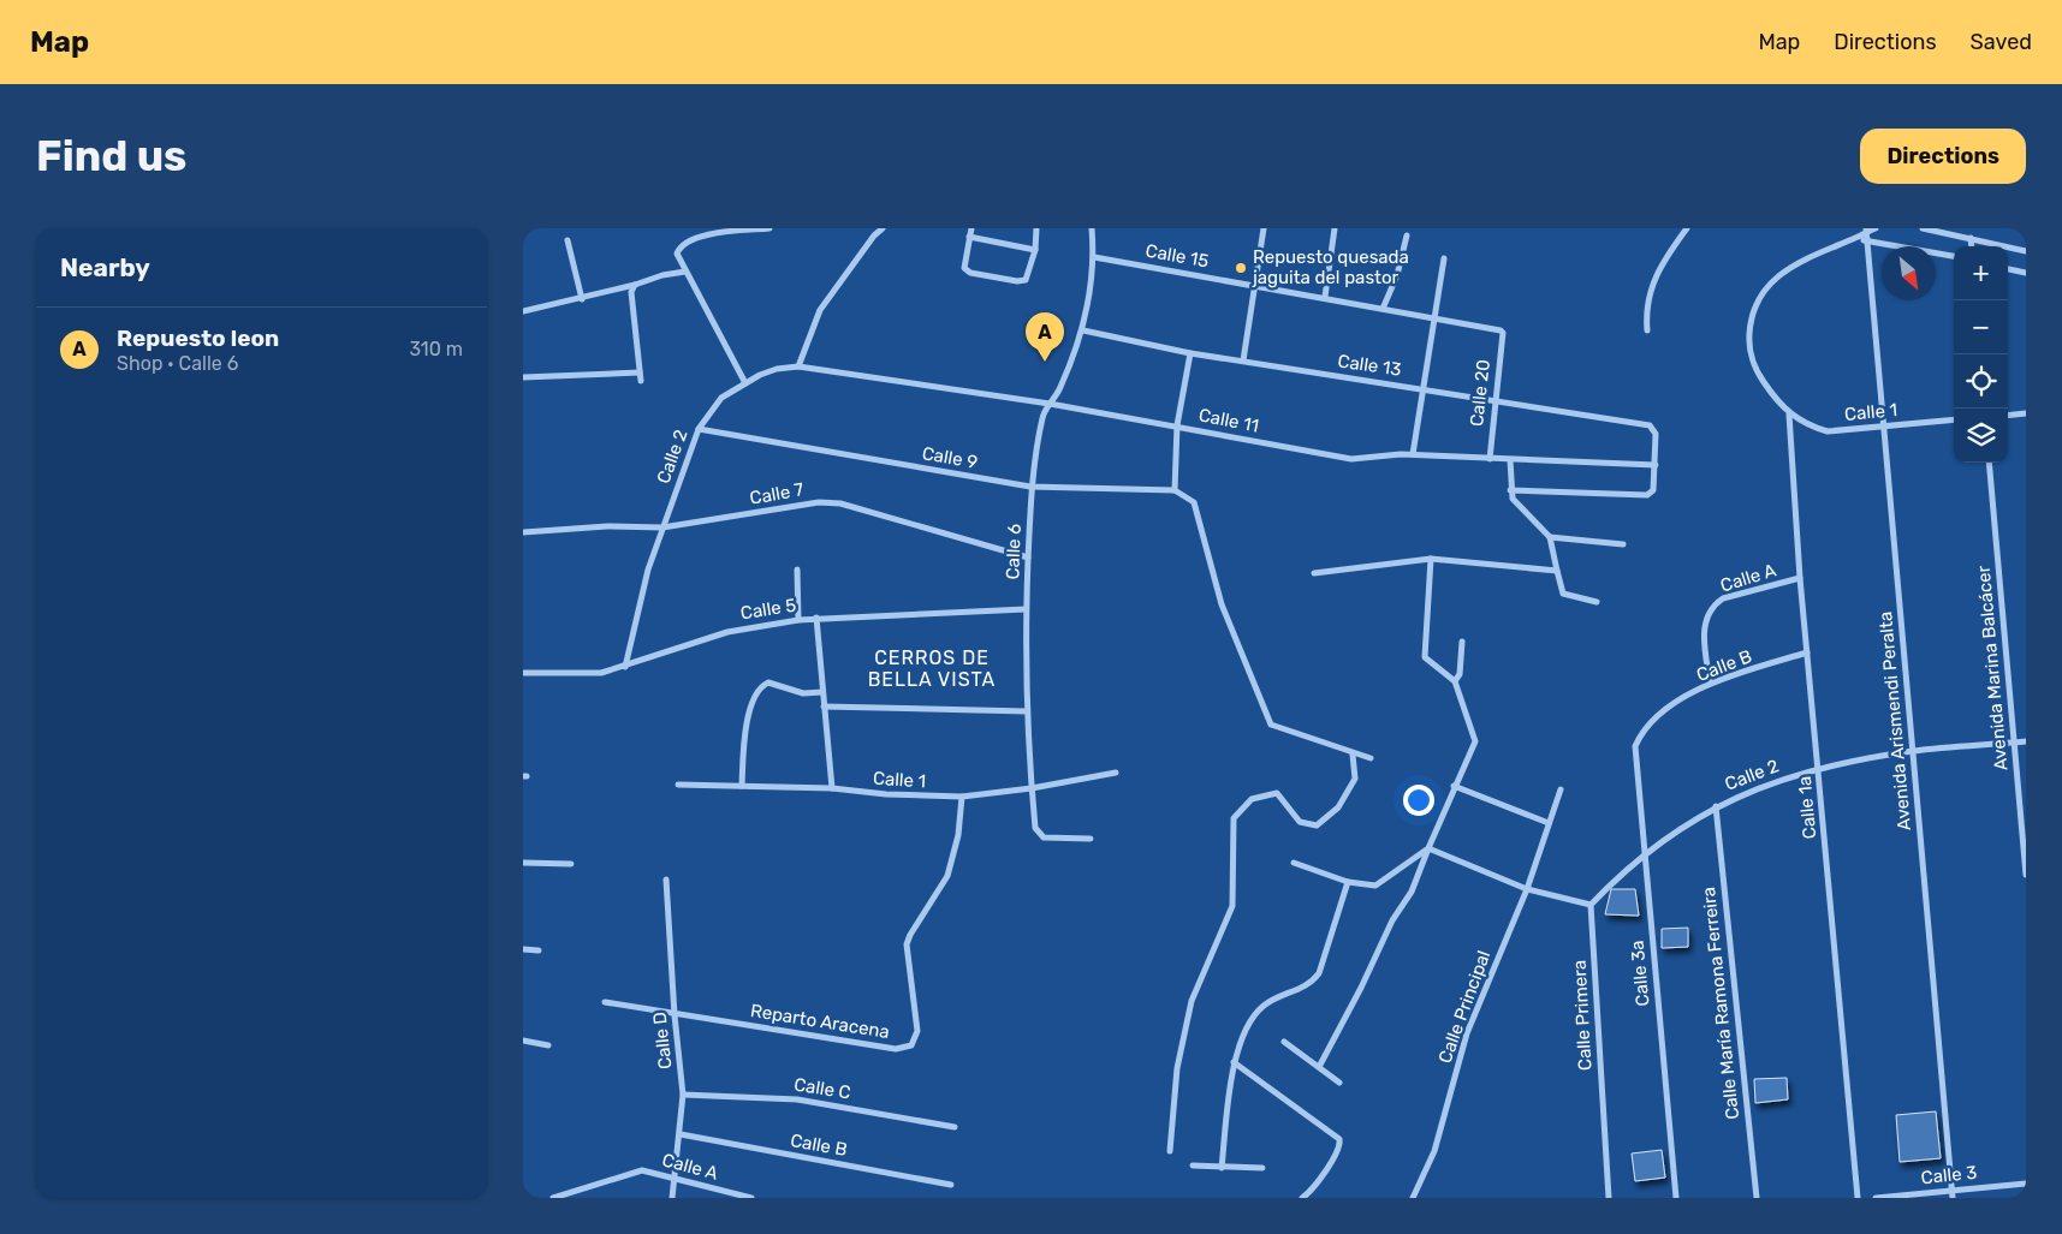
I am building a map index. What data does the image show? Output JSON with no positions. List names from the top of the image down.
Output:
{
  "streets": {
    "street": [
      "Calle 15",
      "Calle 13",
      "Calle 20",
      "Calle 1",
      "Calle 11",
      "Calle 2",
      "Calle 9",
      "Calle 7",
      "Calle 6",
      "Calle A",
      "Calle 5",
      "Calle B",
      "Avenida Marina Balcácer",
      "Avenida Arismendi Peralta",
      "Calle 1a",
      "Calle 3a",
      "Calle María Ramona Ferreira",
      "Calle Principal",
      "Calle Primera",
      "Reparto Aracena",
      "Calle D",
      "Calle C",
      "Calle 3"
    ]
  },
  "crossings": [
    ["Calle 15", "Calle 20"],
    ["Calle 15", "Calle 6"],
    ["Calle 13", "Calle 20"],
    ["Calle 13", "Calle 11"],
    ["Calle 13", "Calle 6"],
    ["Calle 20", "Calle 11"],
    ["Calle 1", "Calle 6"],
    ["Calle 1", "Avenida Arismendi Peralta"],
    ["Calle 1", "Calle 1a"],
    ["Calle 1", "Reparto Aracena"],
    ["Calle 11", "Calle 2"],
    ["Calle 11", "Calle 6"],
    ["Calle 2", "Calle 9"],
    ["Calle 2", "Calle 7"],
    ["Calle 2", "Calle 5"],
    ["Calle 2", "Avenida Marina Balcácer"],
    ["Calle 2", "Avenida Arismendi Peralta"],
    ["Calle 2", "Calle 1a"],
    ["Calle 2", "Calle 3a"],
    ["Calle 2", "Calle María Ramona Ferreira"],
    ["Calle 9", "Calle 6"],
    ["Calle 7", "Calle 6"],
    ["Calle 6", "Calle 5"],
    ["Calle A", "Calle B"],
    ["Calle A", "Calle 1a"],
    ["Calle A", "Calle D"],
    ["Calle B", "Calle 1a"],
    ["Calle B", "Calle 3a"],
    ["Calle B", "Calle D"],
    ["Avenida Arismendi Peralta", "Calle 3"],
    ["Reparto Aracena", "Calle D"],
    ["Calle D", "Calle C"]
  ],
  "districts": ["CERROS DE BELLA VISTA"],
  "places": ["Repuesto quesada jaguita del pastor"],
  "north": "bottom right",
  "page": {
    "header": "Map",
    "nav": ["Map", "Directions", "Saved"],
    "buttons": "Directions",
    "title": "Find us",
    "heading": "Nearby",
    "map_buttons": ["+", "−"],
    "list": [
      {
        "mark": "A",
        "name": "Repuesto leon",
        "note": "Shop · Calle 6",
        "value": "310 m"
      }
    ],
    "pins": "A"
  }
}
